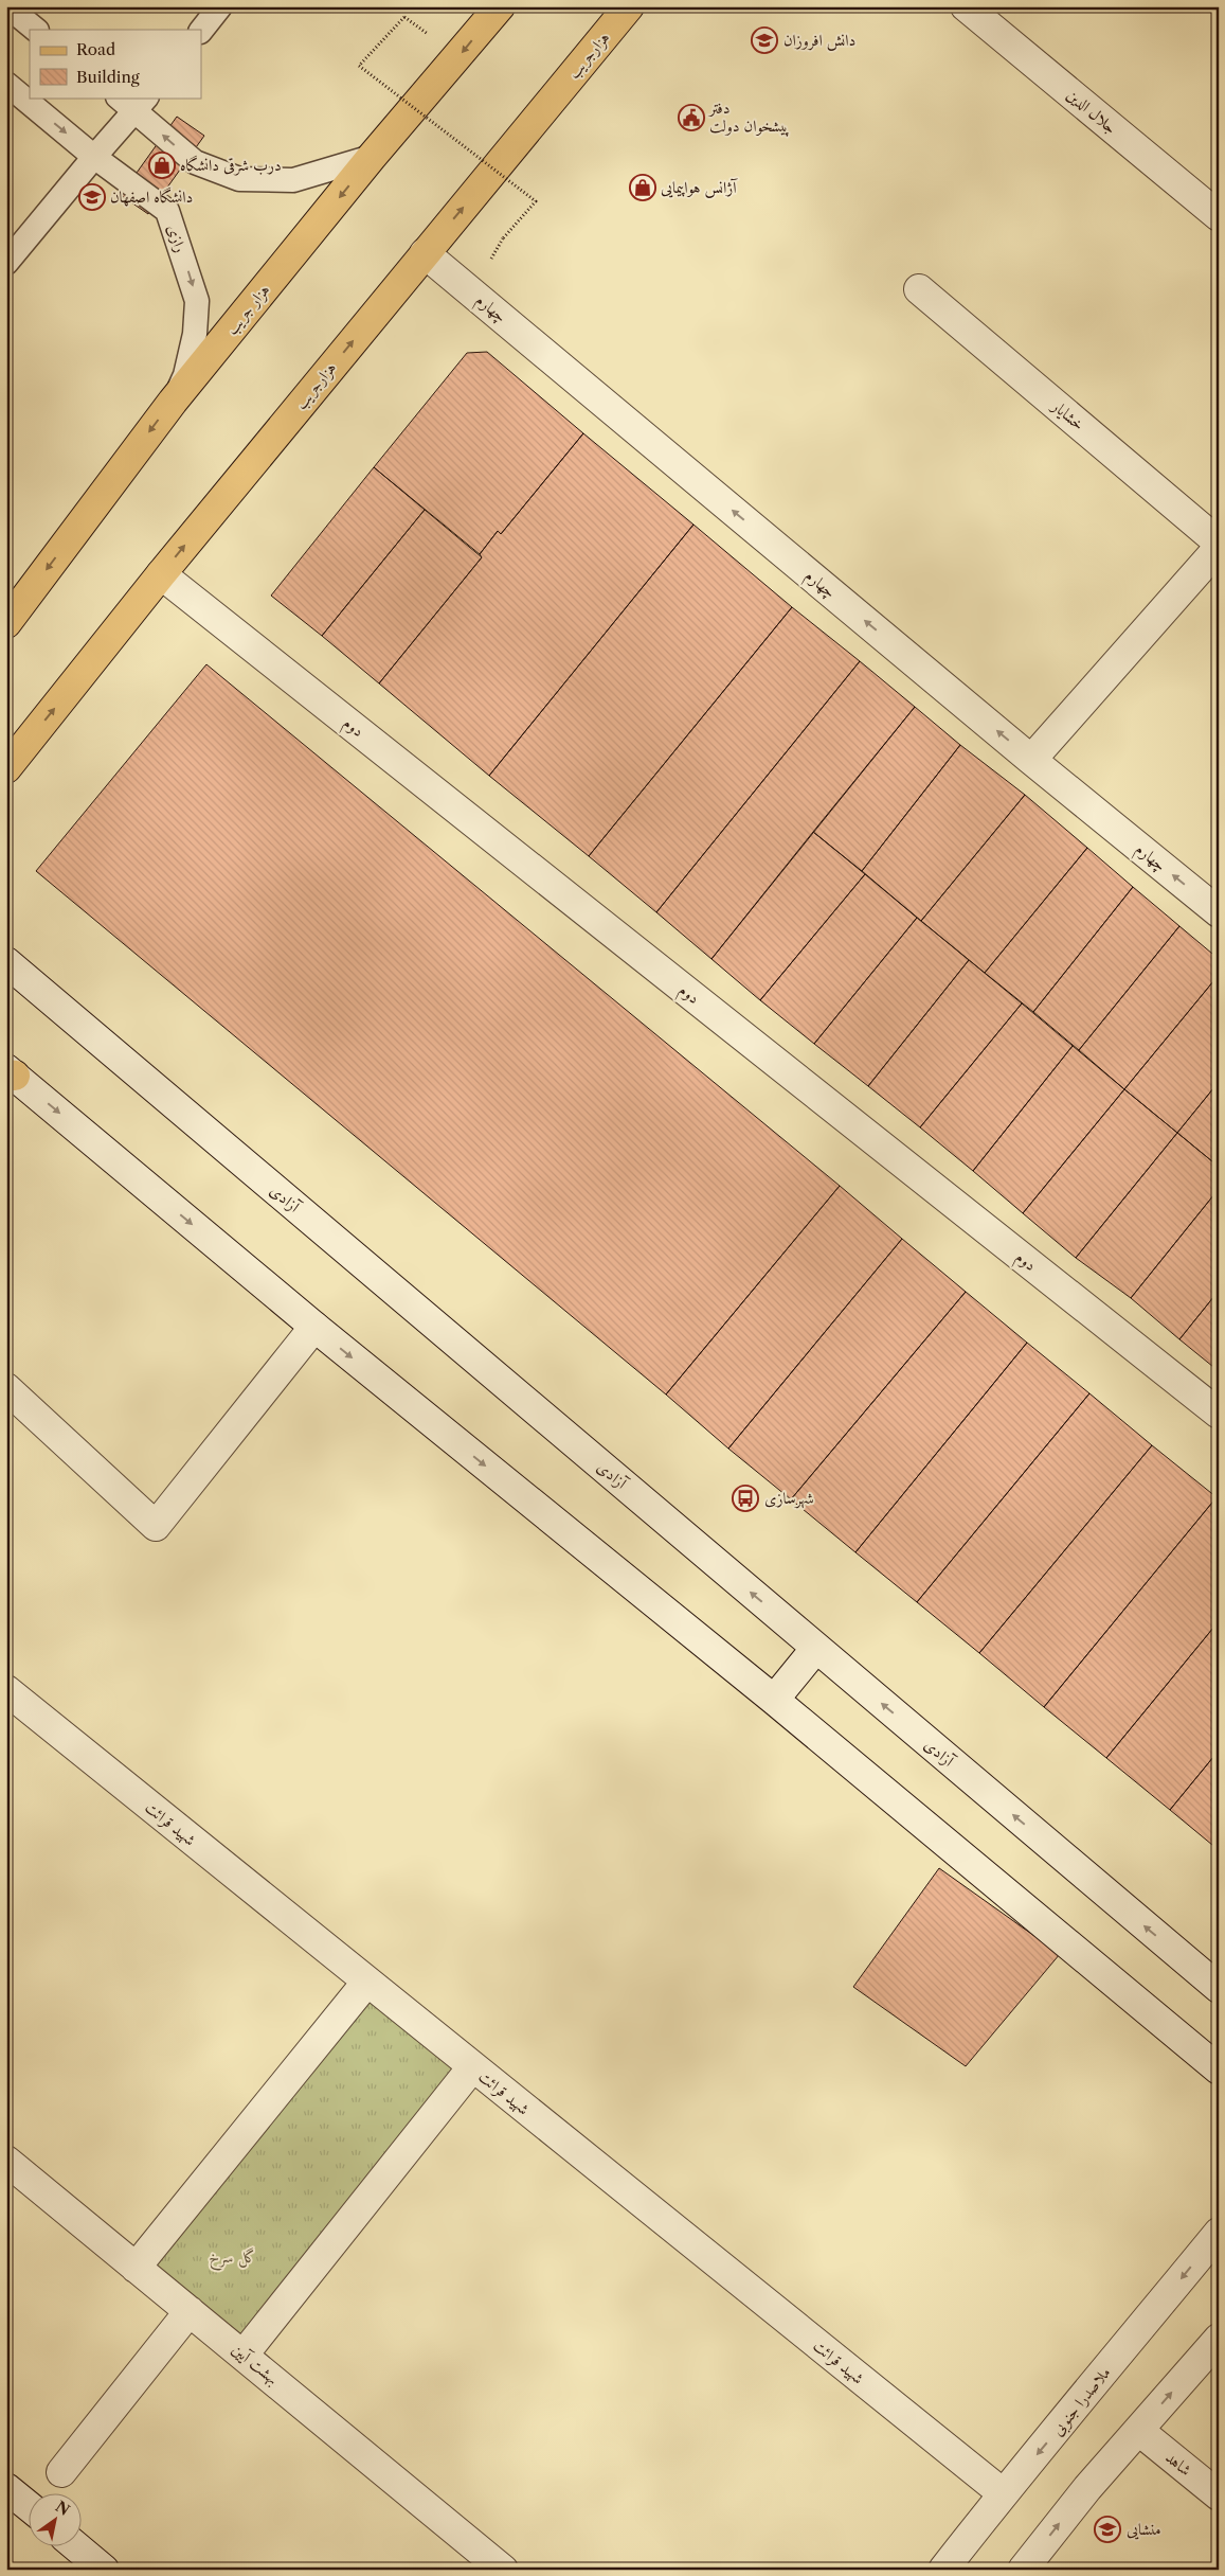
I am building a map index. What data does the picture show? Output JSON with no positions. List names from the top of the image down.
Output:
{
  "streets": {
    "main road": ["هزارجریب", "هزار جریب"],
    "street": [
      "جلال الدین",
      "چهارم",
      "خشایار",
      "دوم",
      "آزادی",
      "شهید قرائت",
      "بهشت آیین",
      "ملاصدرا جنوبی",
      "شاهد"
    ],
    "lane": ["رازی"]
  },
  "crossings": [
    ["هزارجریب", "چهارم"],
    ["هزارجریب", "دوم"],
    ["رازی", "هزار جریب"],
    ["شهید قرائت", "ملاصدرا جنوبی"]
  ],
  "one_way": [
    "هزارجریب",
    "رازی",
    "چهارم",
    "هزار جریب"
  ],
  "parks": ["گل سرخ"],
  "places": {
    "school or university": ["دانش افروزان", "دانشگاه اصفهان", "منشایی"],
    "public building": ["دفتر پیشخوان دولت"],
    "shop": ["درب شرقی دانشگاه", "آژانس هواپیمایی"],
    "bus stop": ["شهرسازی"]
  },
  "legend": ["Road", "Building"],
  "north": "top right"
}
